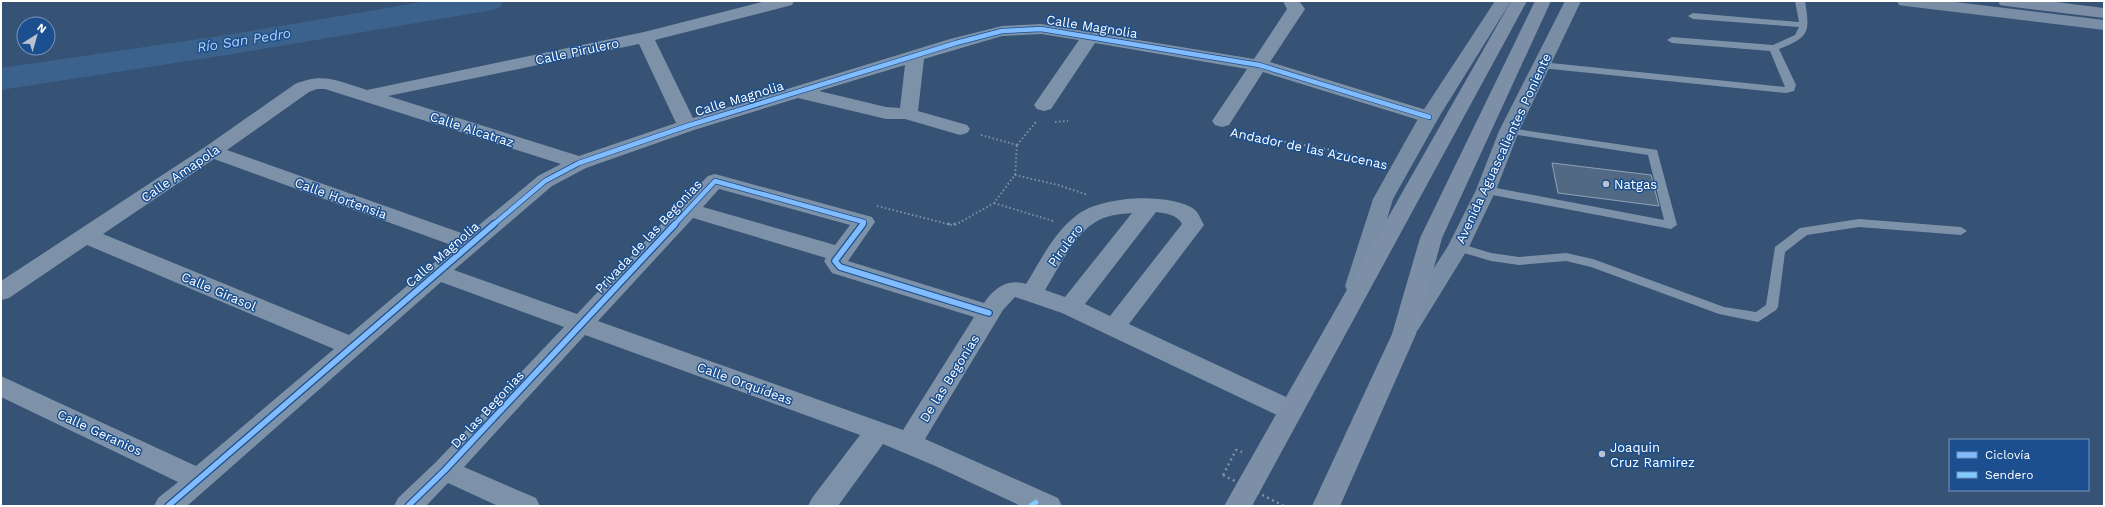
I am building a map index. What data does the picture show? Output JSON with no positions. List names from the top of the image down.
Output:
{
  "streets": {
    "main road": ["Avenida Aguascalientes Poniente"],
    "street": [
      "Calle Magnolia",
      "Calle Pirulero",
      "Calle Alcatraz",
      "Calle Amapola",
      "Calle Hortensia",
      "Privada de las Begonias",
      "Pirulero",
      "Calle Girasol",
      "De las Begonias",
      "Calle Orquídeas",
      "Calle Geranios"
    ],
    "path": ["Andador de las Azucenas"]
  },
  "crossings": [
    ["Calle Magnolia", "Calle Alcatraz"],
    ["Calle Magnolia", "Calle Hortensia"],
    ["Calle Magnolia", "Calle Girasol"],
    ["Calle Magnolia", "Calle Orquídeas"],
    ["Calle Magnolia", "Calle Geranios"],
    ["Calle Pirulero", "Calle Alcatraz"],
    ["Calle Pirulero", "Calle Amapola"],
    ["Calle Alcatraz", "Calle Amapola"],
    ["Calle Amapola", "Calle Hortensia"],
    ["Calle Amapola", "Calle Girasol"],
    ["Privada de las Begonias", "De las Begonias"],
    ["Privada de las Begonias", "Calle Orquídeas"],
    ["De las Begonias", "Calle Orquídeas"]
  ],
  "water": ["Río San Pedro"],
  "places": ["Natgas", "Joaquin Cruz Ramirez"],
  "legend": ["Ciclovía", "Sendero"],
  "north": "top right"
}
